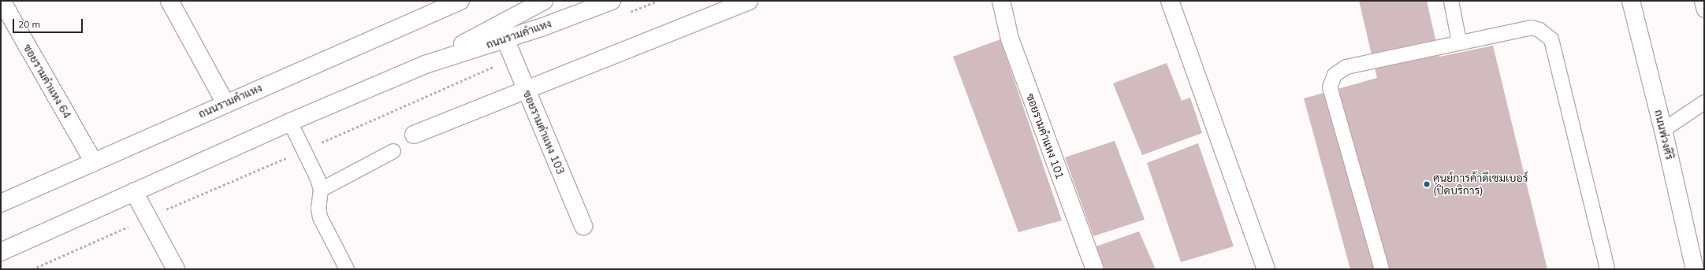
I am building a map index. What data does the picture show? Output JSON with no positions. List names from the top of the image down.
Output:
{
  "streets": {
    "main road": [
      "ถนนรามคำแหง",
      "ซอยรามคำแหง 64",
      "ซอยรามคำแหง 103",
      "ถนนพ่วงศิริ",
      "ซอยรามคำแหง 101"
    ]
  },
  "crossings": [
    ["ถนนรามคำแหง", "ซอยรามคำแหง 64"],
    ["ถนนรามคำแหง", "ซอยรามคำแหง 103"]
  ],
  "places": ["ศูนย์การค้าดีเซมเบอร์ (ปิดบริการ)"],
  "scale_bar": "20 m"
}
